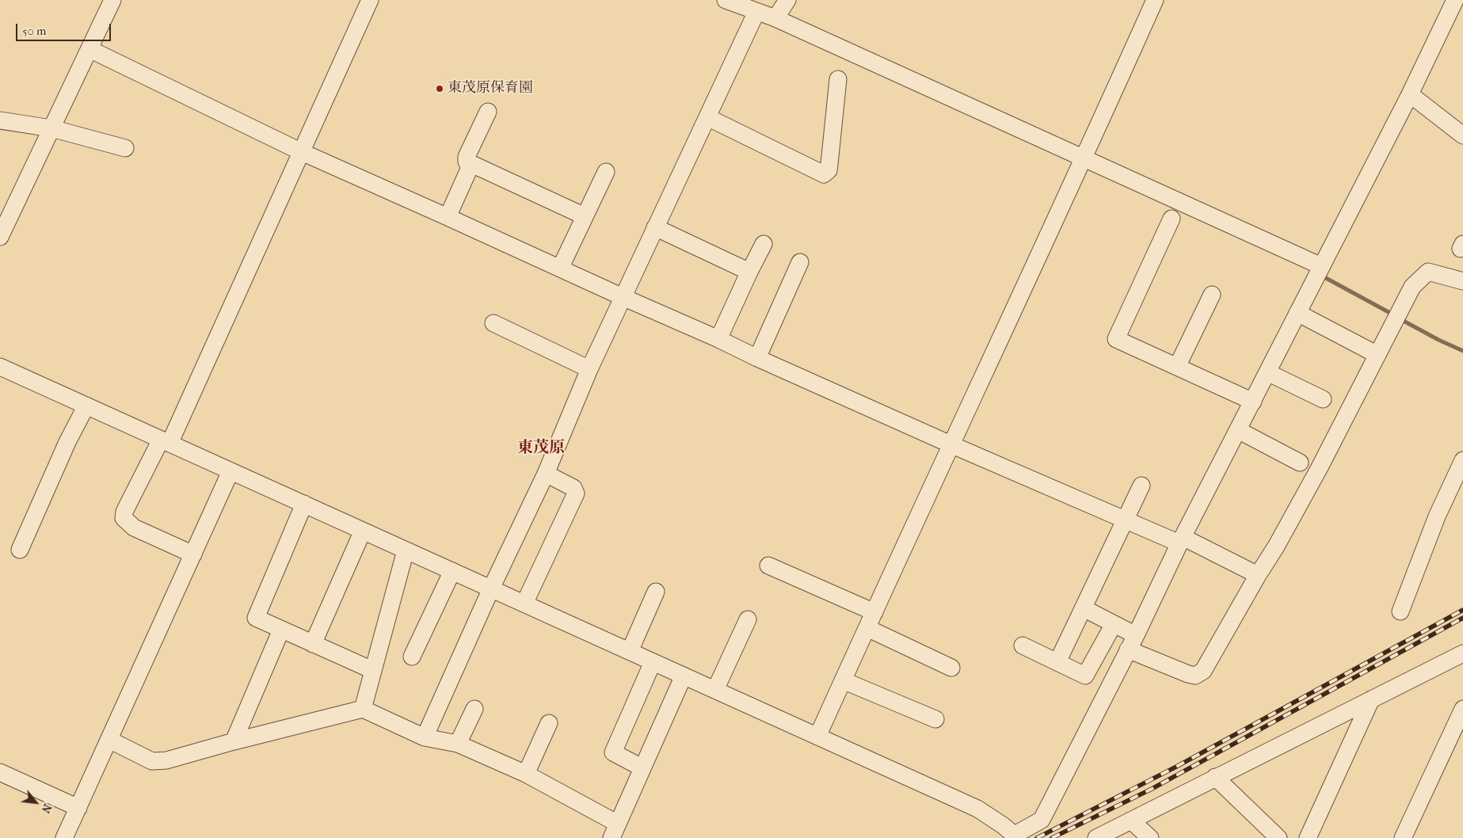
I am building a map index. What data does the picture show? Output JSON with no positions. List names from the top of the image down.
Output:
{
  "districts": ["東茂原"],
  "places": ["東茂原保育園"],
  "scale_bar": "50 m",
  "north": "bottom right"
}
